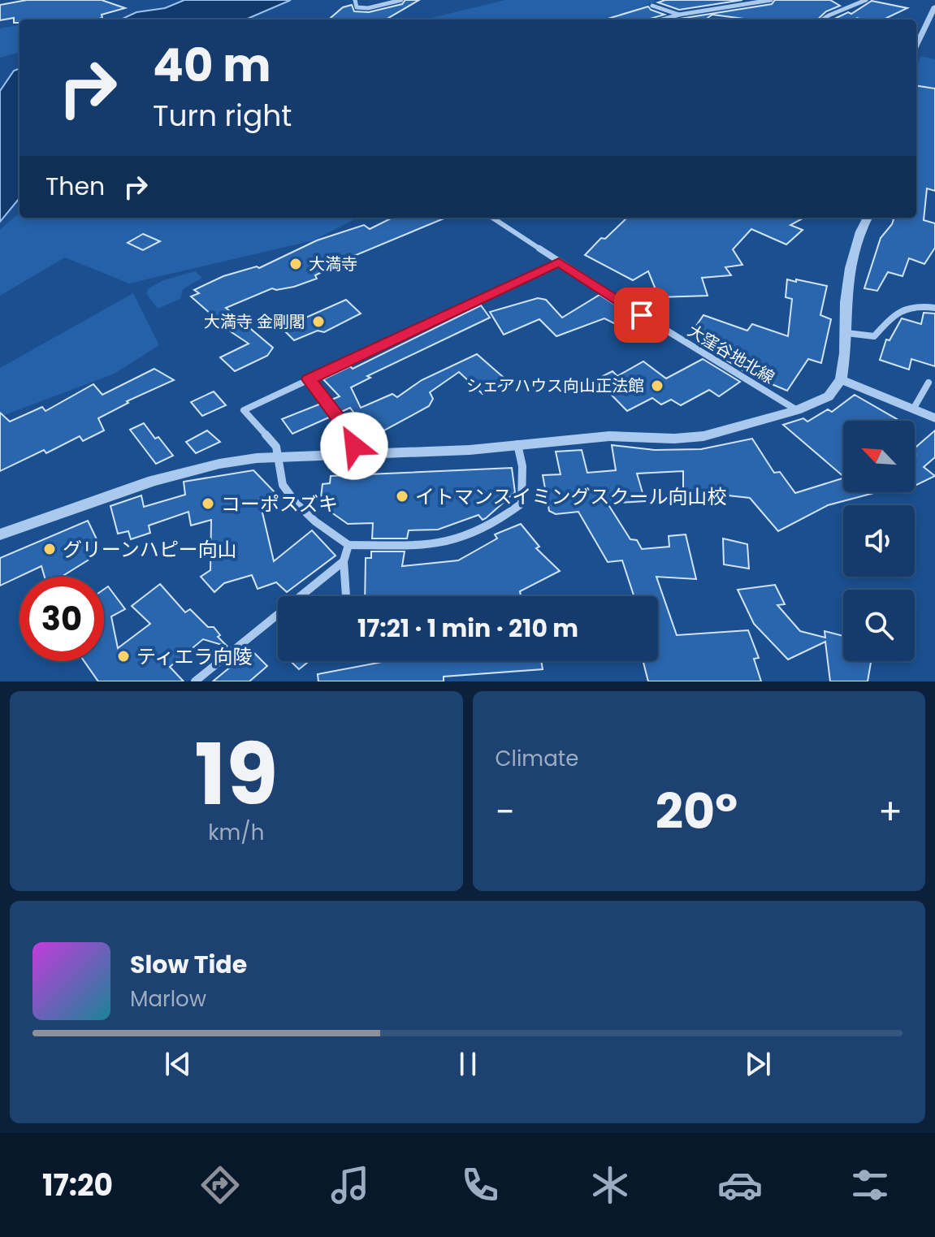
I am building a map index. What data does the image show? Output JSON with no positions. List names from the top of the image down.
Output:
{
  "streets": {
    "street": ["大窪谷地北線"]
  },
  "places": [
    "大満寺",
    "大満寺 金剛閣",
    "シェアハウス向山正法館",
    "イトマンスイミングスクール向山校",
    "コーポスズキ",
    "グリーンハピー向山",
    "ティエラ向陵"
  ],
  "north": "top left",
  "page": {
    "turn": ["40 m", "Turn right"],
    "then": "Then",
    "limit": "30",
    "trip": "17:21 · 1 min · 210 m",
    "tile": [
      ["19", "km/h"],
      "Climate"
    ],
    "heat": ["−", "20°", "+"],
    "song": ["Slow Tide", "Marlow"],
    "tabs": "17:20"
  }
}
